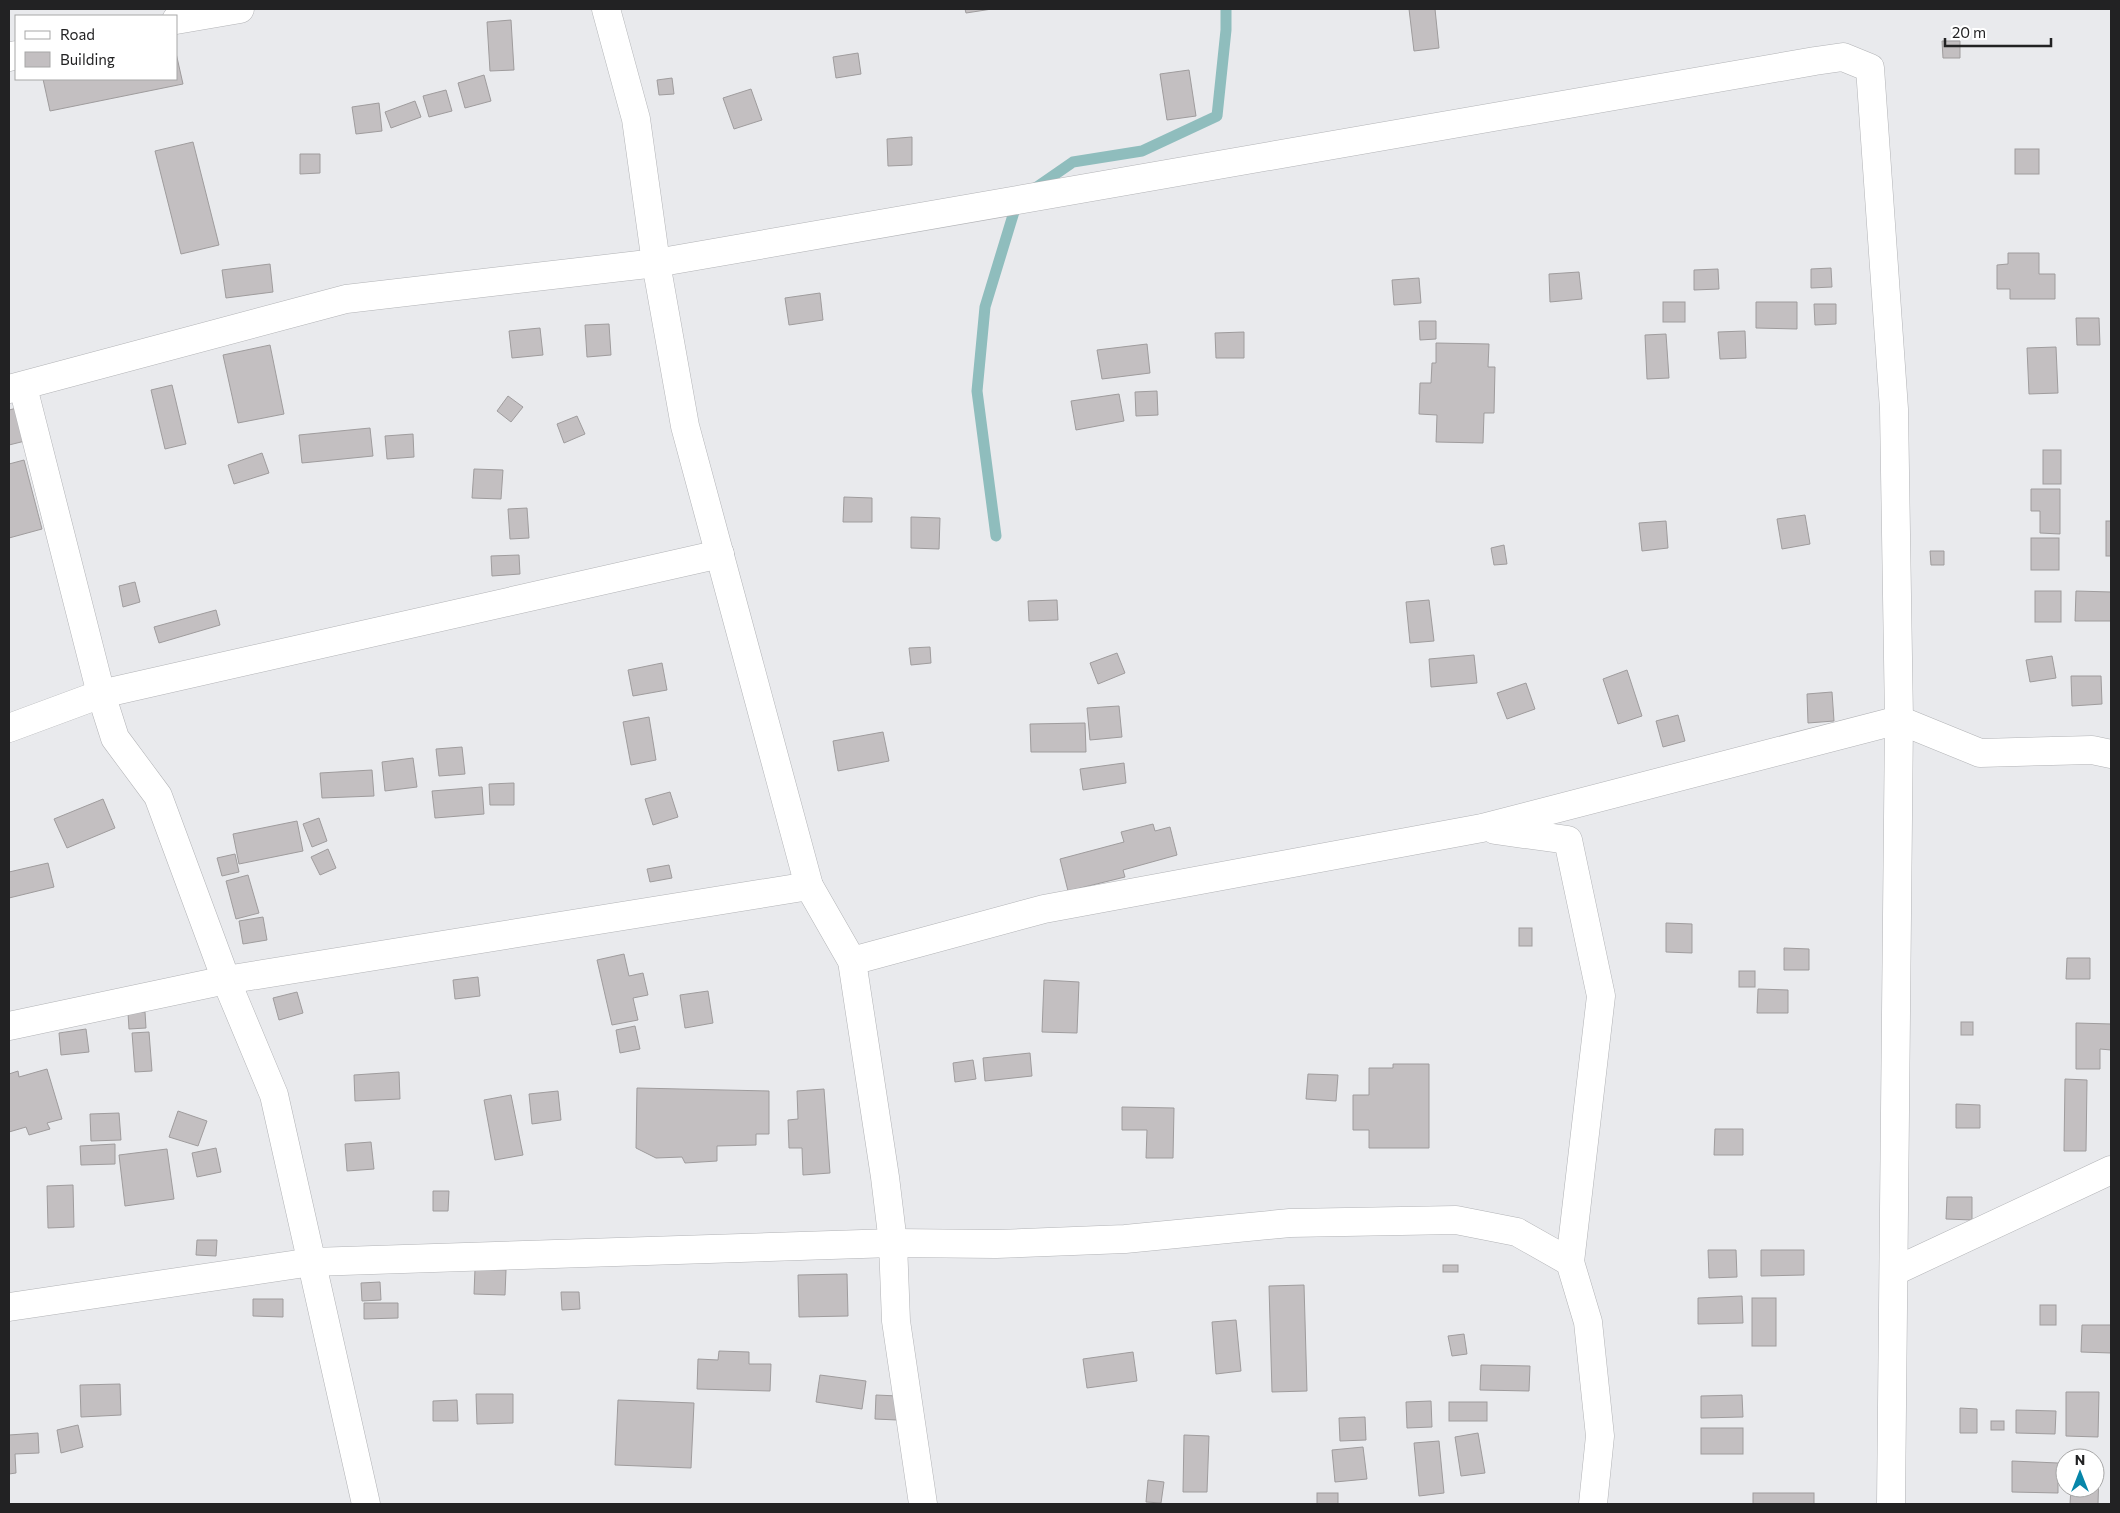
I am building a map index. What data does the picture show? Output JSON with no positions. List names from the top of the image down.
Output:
{
  "legend": ["Road", "Building"],
  "scale_bar": "20 m",
  "north": "top"
}
